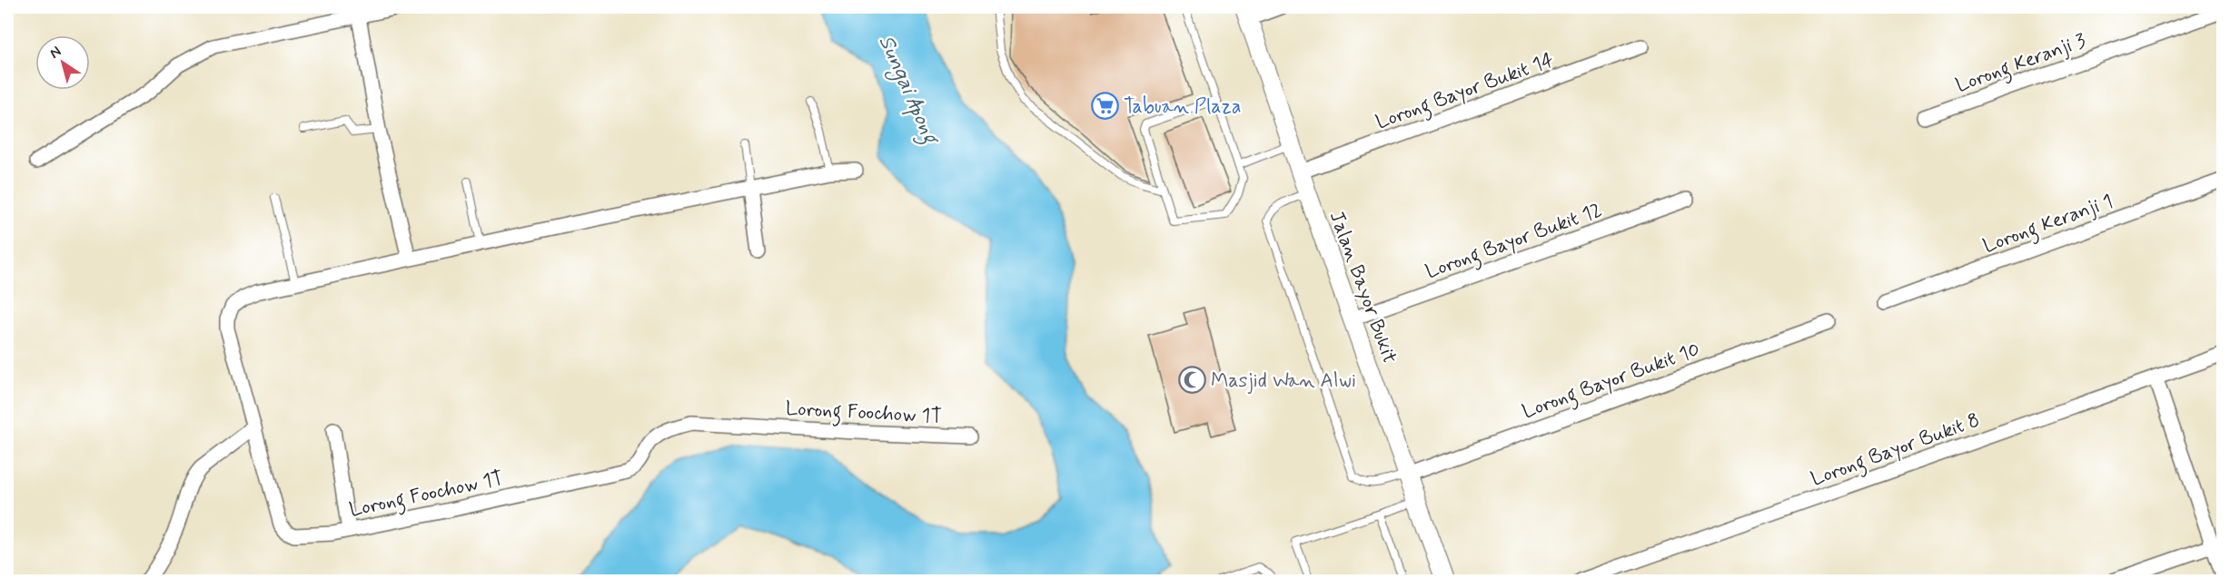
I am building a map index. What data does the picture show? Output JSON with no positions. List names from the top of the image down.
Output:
{
  "streets": {
    "street": [
      "Lorong Keranji 3",
      "Lorong Bayor Bukit 14",
      "Lorong Keranji 1",
      "Lorong Bayor Bukit 12",
      "Jalan Bayor Bukit",
      "Lorong Bayor Bukit 10",
      "Lorong Foochow 1T",
      "Lorong Bayor Bukit 8"
    ]
  },
  "crossings": [
    ["Lorong Bayor Bukit 14", "Jalan Bayor Bukit"],
    ["Lorong Bayor Bukit 12", "Jalan Bayor Bukit"],
    ["Jalan Bayor Bukit", "Lorong Bayor Bukit 10"]
  ],
  "water": ["Sungai Apong"],
  "places": {
    "supermarket": ["Tabuan Plaza"],
    "mosque": ["Masjid Wan Alwi"]
  },
  "north": "top left"
}
